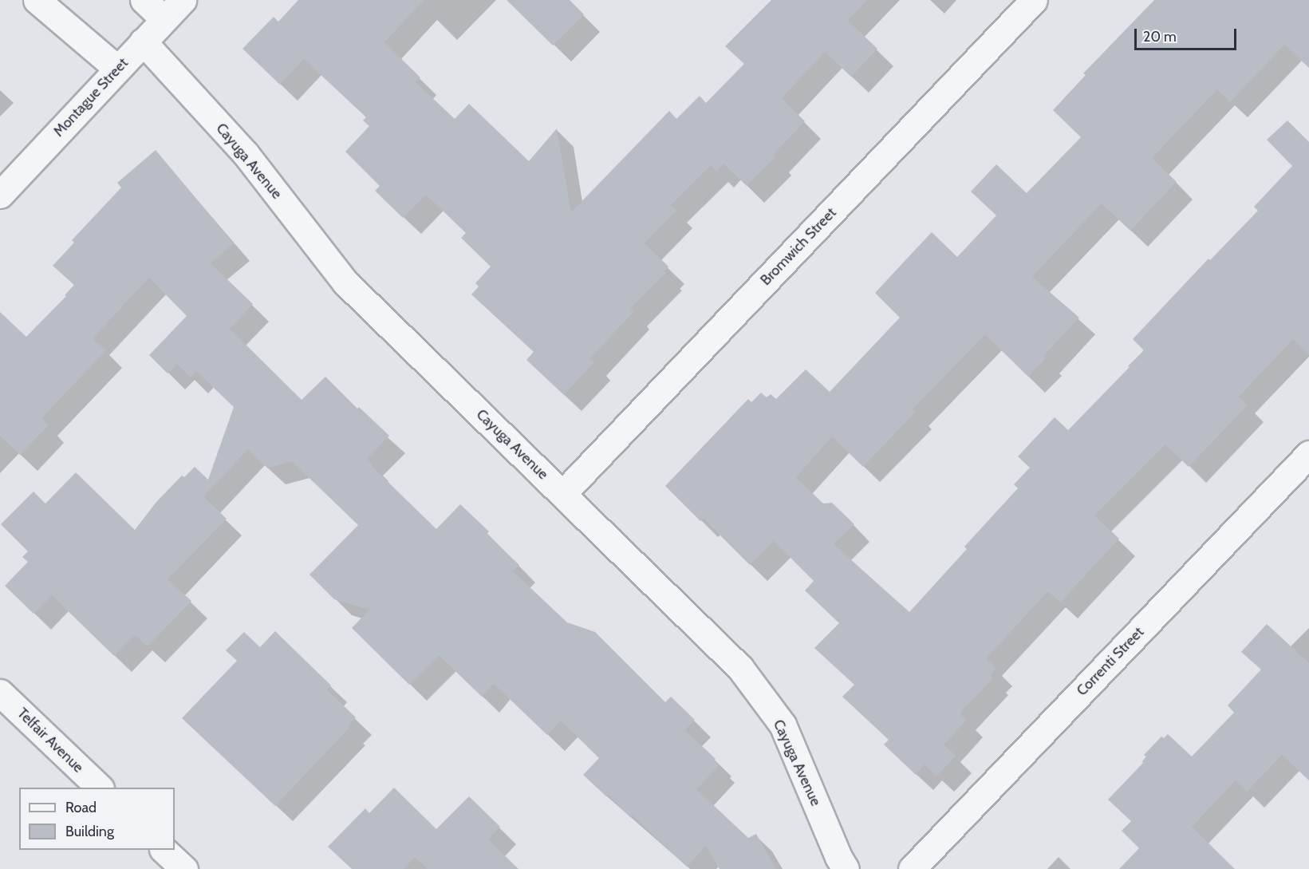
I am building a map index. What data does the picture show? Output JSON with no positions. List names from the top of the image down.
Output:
{
  "streets": {
    "street": [
      "Montague Street",
      "Cayuga Avenue",
      "Bromwich Street",
      "Correnti Street",
      "Telfair Avenue"
    ]
  },
  "crossings": [
    ["Montague Street", "Cayuga Avenue"],
    ["Cayuga Avenue", "Bromwich Street"]
  ],
  "legend": ["Road", "Building"],
  "scale_bar": "20 m"
}
